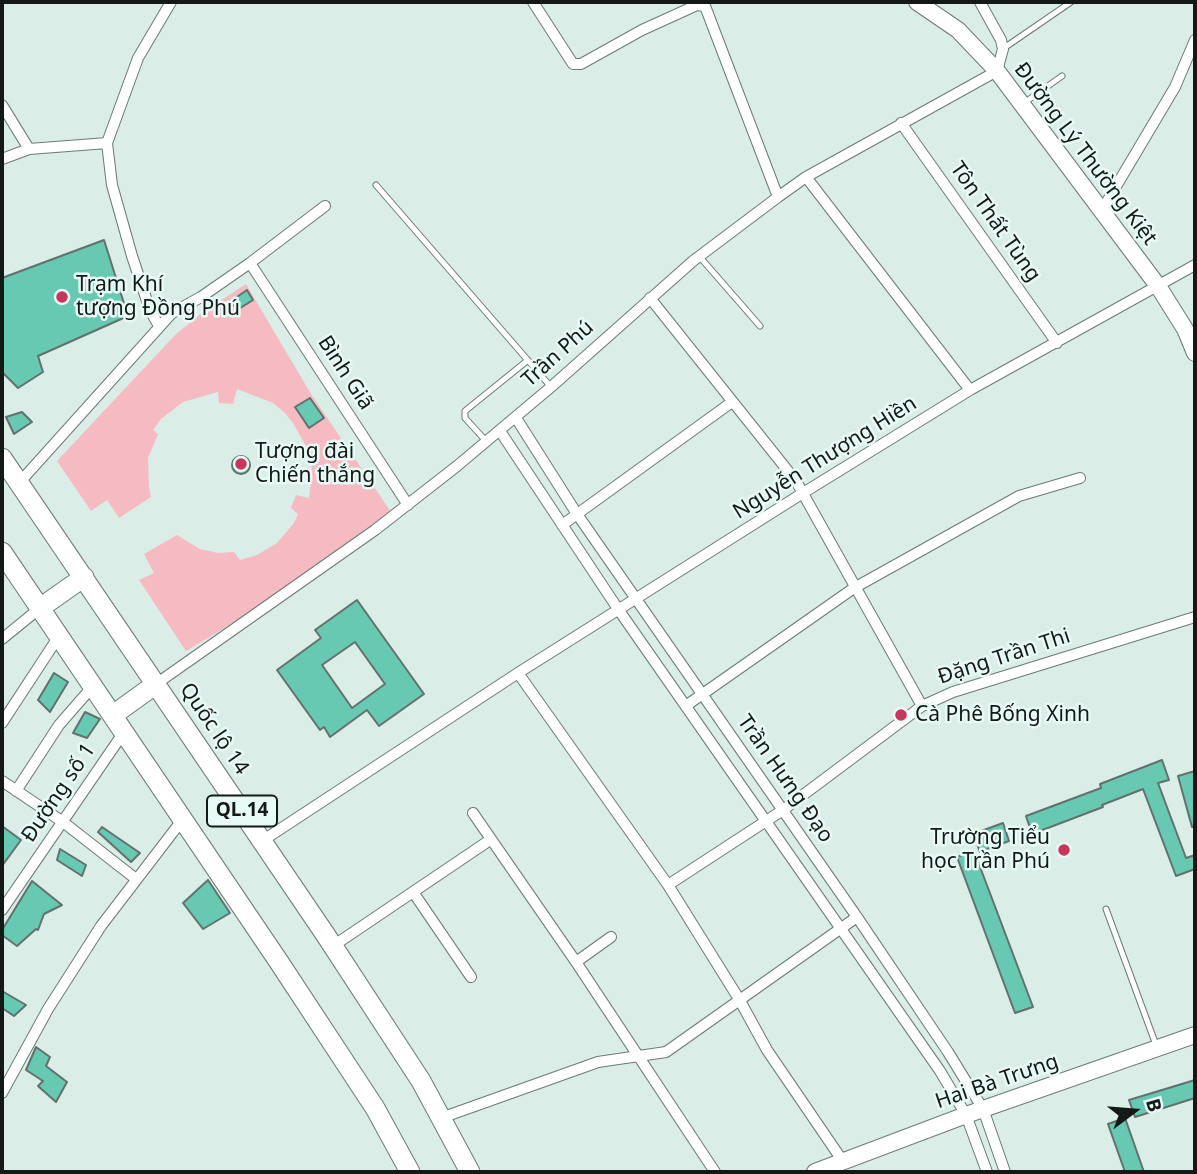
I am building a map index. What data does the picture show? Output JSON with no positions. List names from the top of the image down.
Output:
{
  "streets": {
    "highway": ["Quốc lộ 14", "QL.14"],
    "street": [
      "Đường Lý Thường Kiệt",
      "Tôn Thất Tùng",
      "Trần Phú",
      "Bình Giã",
      "Nguyễn Thượng Hiền",
      "Đặng Trần Thi",
      "Trần Hưng Đạo",
      "Đường số 1",
      "Hai Bà Trưng"
    ]
  },
  "crossings": [
    ["Đường Lý Thường Kiệt", "Trần Phú"],
    ["Đường Lý Thường Kiệt", "Nguyễn Thượng Hiền"],
    ["Tôn Thất Tùng", "Trần Phú"],
    ["Tôn Thất Tùng", "Nguyễn Thượng Hiền"],
    ["Trần Phú", "Bình Giã"],
    ["Trần Phú", "Quốc lộ 14"],
    ["Trần Phú", "Trần Hưng Đạo"],
    ["Nguyễn Thượng Hiền", "Quốc lộ 14"],
    ["Nguyễn Thượng Hiền", "Trần Hưng Đạo"],
    ["Đặng Trần Thi", "Trần Hưng Đạo"],
    ["Trần Hưng Đạo", "Hai Bà Trưng"],
    ["Đường số 1", "QL.14"]
  ],
  "places": [
    "Trạm Khí tượng Đồng Phú",
    "Tượng đài Chiến thắng",
    "Cà Phê Bống Xinh",
    "Trường Tiểu học Trần Phú"
  ],
  "north": "right"
}
